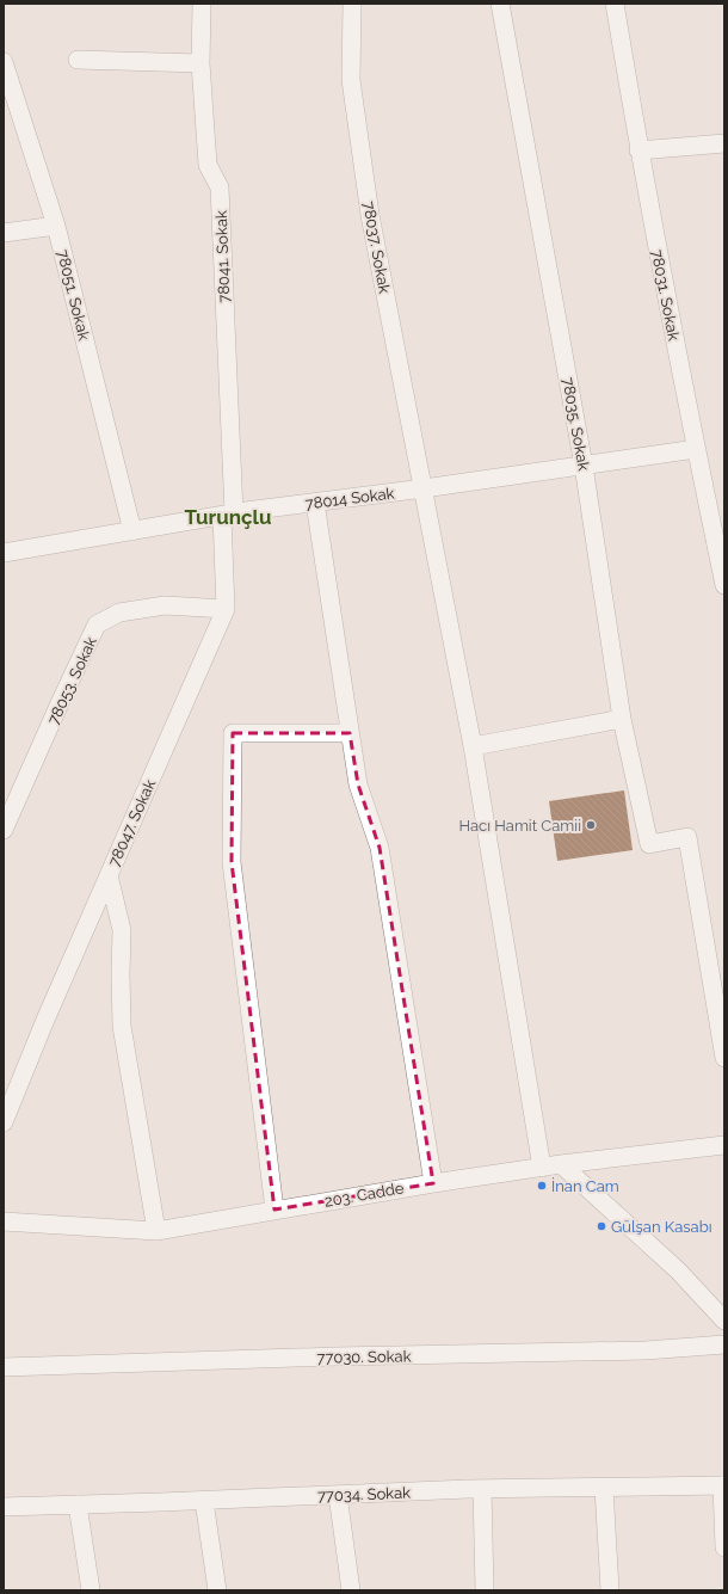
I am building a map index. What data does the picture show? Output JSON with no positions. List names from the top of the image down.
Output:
{
  "streets": {
    "street": [
      "78037. Sokak",
      "78041. Sokak",
      "78051. Sokak",
      "78031. Sokak",
      "78035. Sokak",
      "78014 Sokak",
      "78053. Sokak",
      "78047. Sokak",
      "203. Cadde",
      "77030. Sokak",
      "77034. Sokak"
    ]
  },
  "crossings": [
    ["78037. Sokak", "78014 Sokak"],
    ["78037. Sokak", "203. Cadde"],
    ["78041. Sokak", "78014 Sokak"],
    ["78041. Sokak", "78047. Sokak"],
    ["78051. Sokak", "78014 Sokak"],
    ["78031. Sokak", "78014 Sokak"],
    ["78035. Sokak", "78014 Sokak"],
    ["78014 Sokak", "78047. Sokak"],
    ["78053. Sokak", "78047. Sokak"]
  ],
  "districts": ["Turunçlu"],
  "places": ["Hacı Hamit Camii", "İnan Cam", "Gülşan Kasabı"]
}
